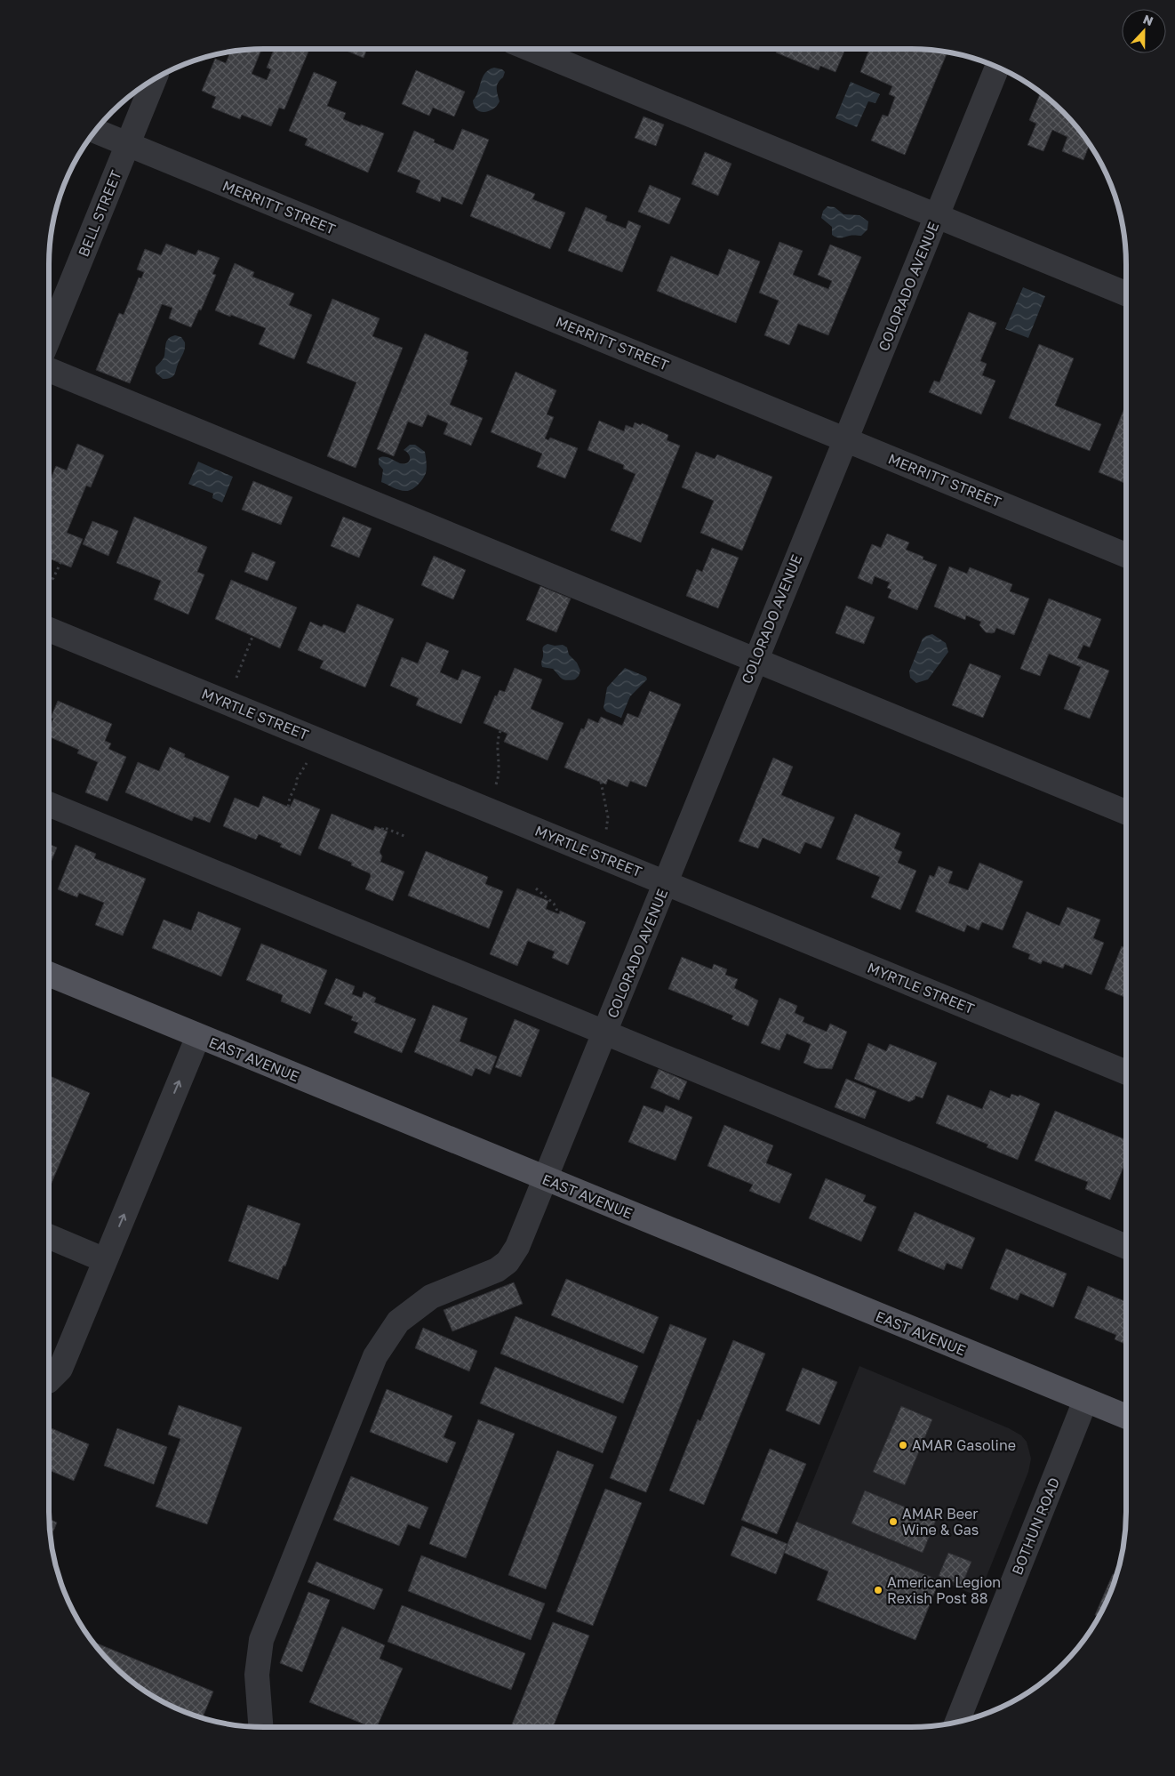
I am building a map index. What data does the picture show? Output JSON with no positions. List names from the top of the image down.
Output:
{
  "streets": {
    "main road": ["EAST AVENUE"],
    "street": [
      "MERRITT STREET",
      "BELL STREET",
      "COLORADO AVENUE",
      "MYRTLE STREET",
      "BOTHUN ROAD"
    ]
  },
  "crossings": [
    ["MERRITT STREET", "BELL STREET"],
    ["MERRITT STREET", "COLORADO AVENUE"],
    ["COLORADO AVENUE", "MYRTLE STREET"],
    ["COLORADO AVENUE", "EAST AVENUE"],
    ["EAST AVENUE", "BOTHUN ROAD"]
  ],
  "places": ["AMAR Gasoline", "AMAR Beer Wine & Gas", "American Legion Rexish Post 88"],
  "north": "top"
}
